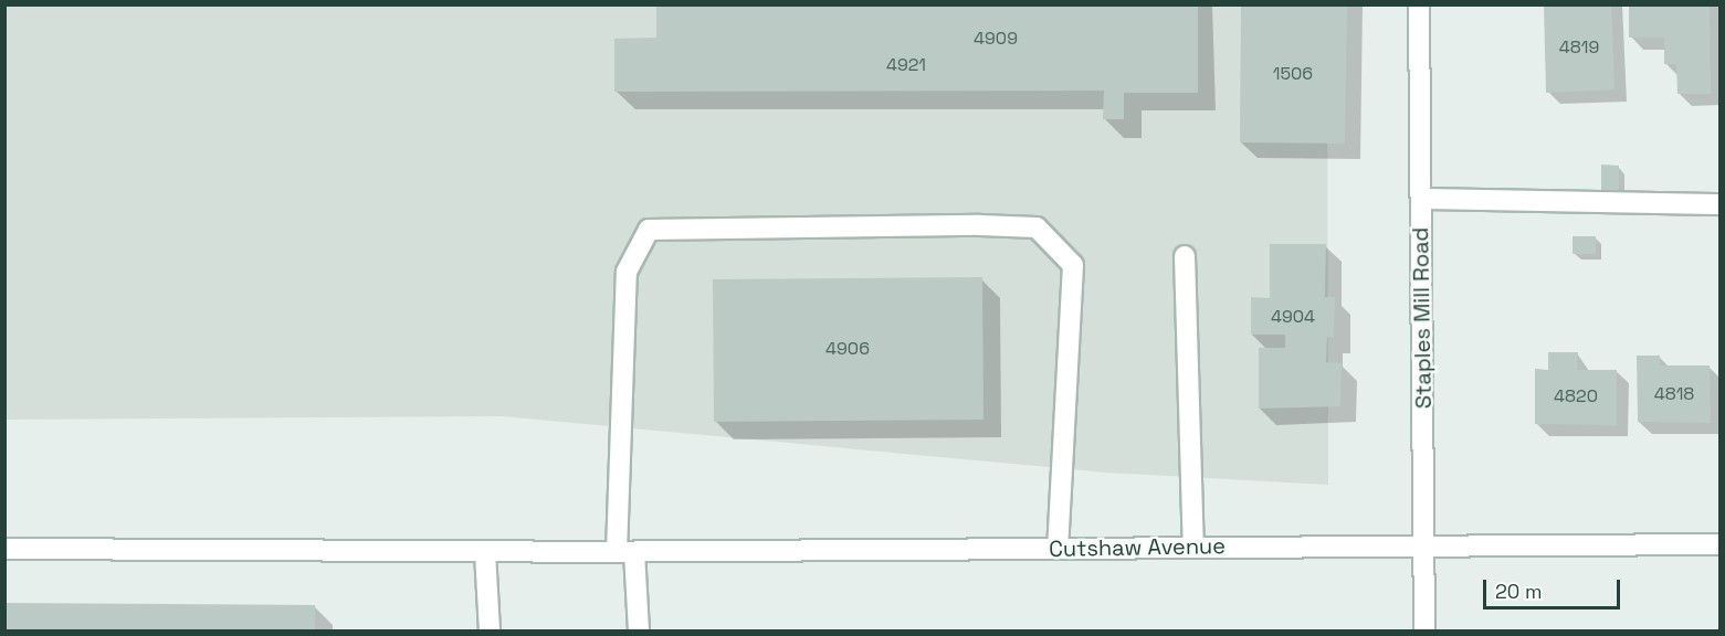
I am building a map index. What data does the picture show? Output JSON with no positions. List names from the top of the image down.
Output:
{
  "streets": {
    "street": ["Staples Mill Road", "Cutshaw Avenue"]
  },
  "crossings": [
    ["Staples Mill Road", "Cutshaw Avenue"]
  ],
  "house_numbers": [
    "4909",
    "4819",
    "4921",
    "1506",
    "4904",
    "4906",
    "4818",
    "4820"
  ],
  "scale_bar": "20 m"
}
